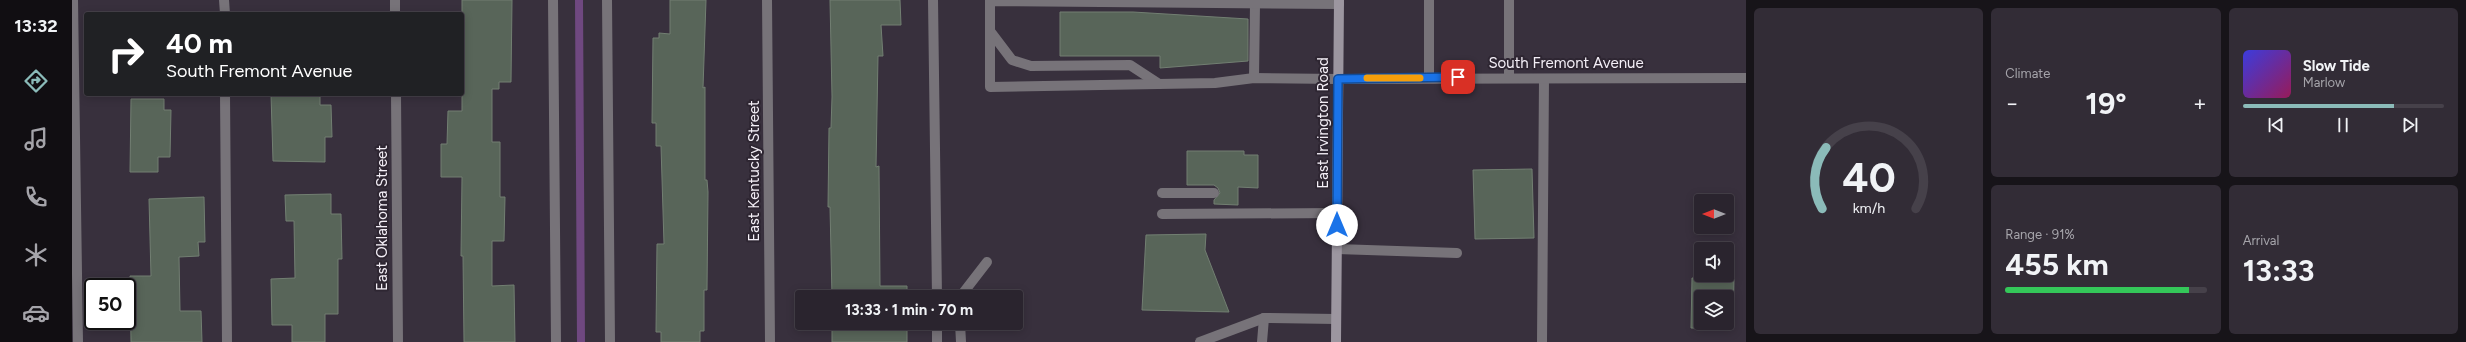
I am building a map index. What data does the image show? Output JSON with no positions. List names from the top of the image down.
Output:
{
  "streets": {
    "main road": ["East Irvington Road"],
    "street": ["South Fremont Avenue", "East Kentucky Street", "East Oklahoma Street"]
  },
  "crossings": [
    ["South Fremont Avenue", "East Irvington Road"]
  ],
  "north": "left",
  "page": {
    "tabs": "13:32",
    "tile": [
      "Climate",
      ["Range · 91%", "455 km"],
      ["Arrival", "13:33"]
    ],
    "turn": ["40 m", "South Fremont Avenue"],
    "song": ["Slow Tide", "Marlow"],
    "heat": ["−", "19°", "+"],
    "limit": "50",
    "trip": "13:33 · 1 min · 70 m",
    "gauge": ["40", "km/h"]
  }
}
